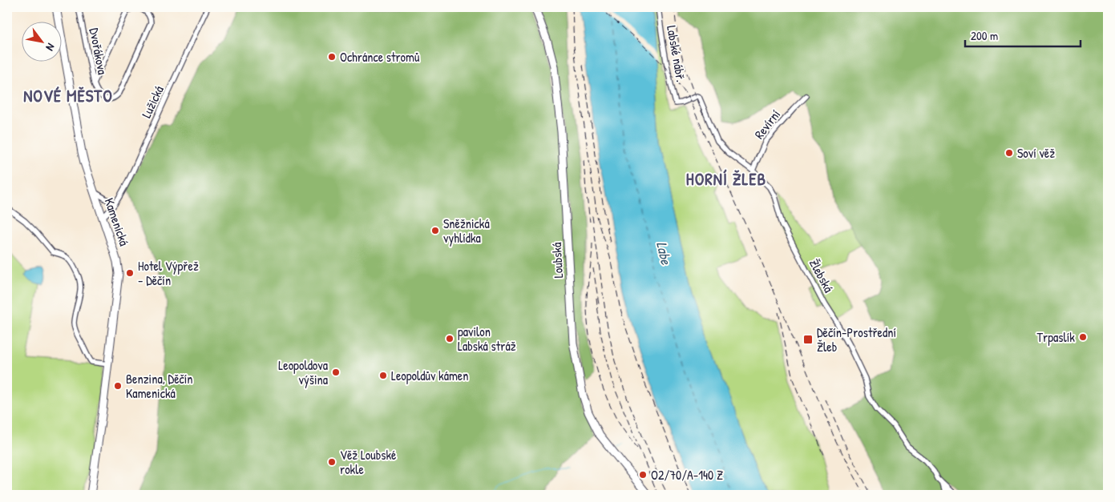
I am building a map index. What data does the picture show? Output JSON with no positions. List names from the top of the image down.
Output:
{
  "streets": {
    "main road": ["Kamenická", "Loubská"],
    "street": [
      "Dvořákova",
      "Labské nábř.",
      "Lužická",
      "Revírní",
      "Žlebská"
    ]
  },
  "crossings": [
    ["Labské nábř.", "Žlebská"],
    ["Lužická", "Kamenická"],
    ["Revírní", "Žlebská"]
  ],
  "districts": ["NOVÉ MĚSTO", "HORNÍ ŽLEB"],
  "water": ["Labe"],
  "places": {
    "other": [
      "Ochránce stromů",
      "Soví věž",
      "Sněžnická vyhlídka",
      "Hotel Výpřež - Děčín",
      "Trpaslík",
      "pavilon Labská stráž",
      "Leopoldova výšina",
      "Leopoldův kámen",
      "Benzina, Děčín Kamenická",
      "Věž Loubské rokle",
      "O2/70/A-140 Z"
    ],
    "transit": ["Děčín-Prostřední Žleb"]
  },
  "scale_bar": "200 m",
  "north": "bottom right"
}
